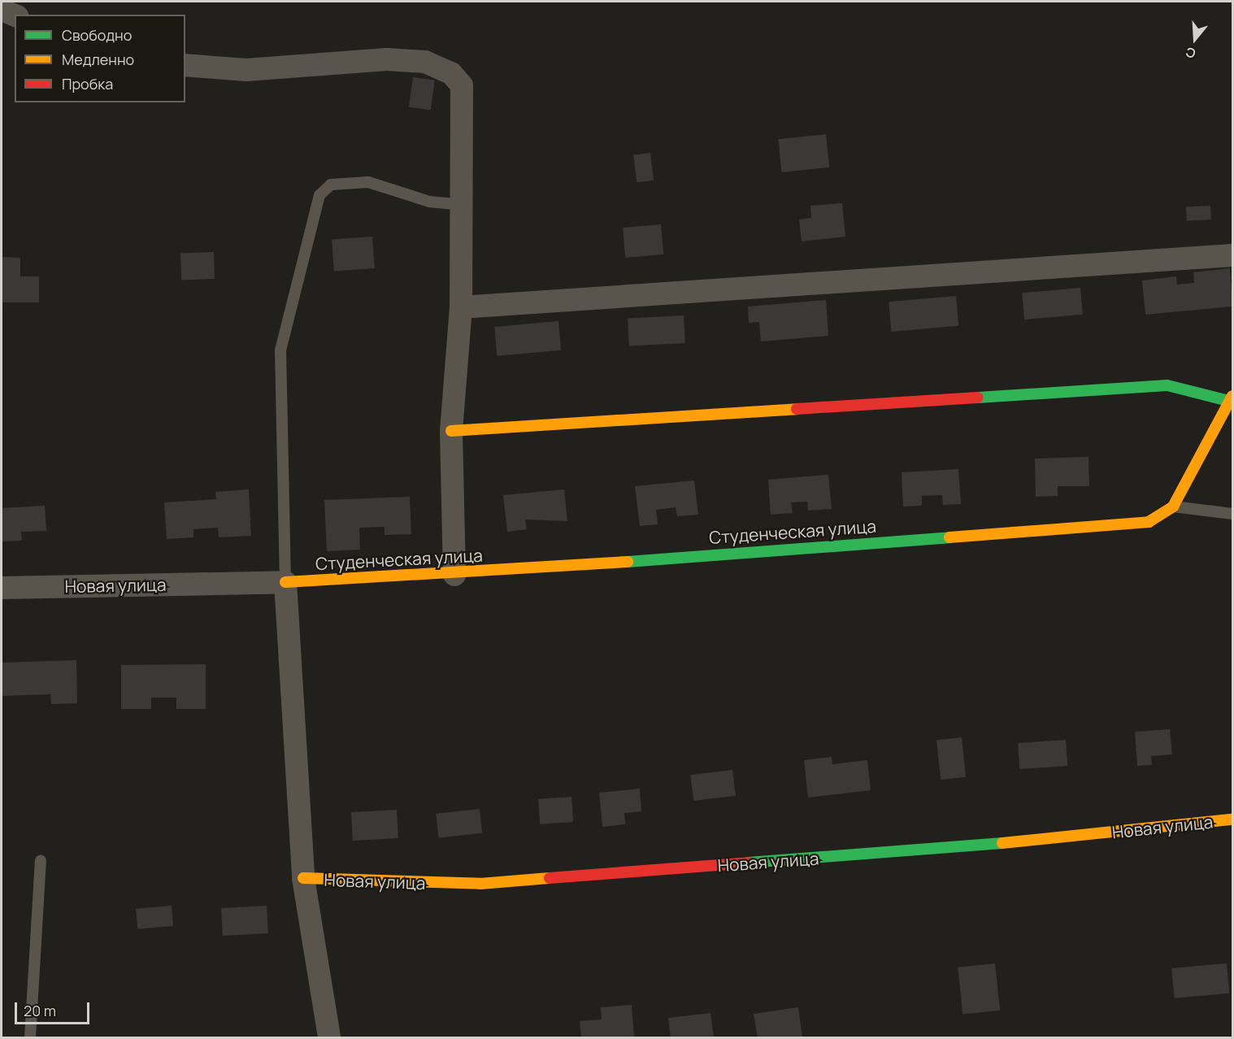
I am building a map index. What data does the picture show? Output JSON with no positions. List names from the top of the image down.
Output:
{
  "streets": {
    "street": ["Студенческая улица", "Новая улица"]
  },
  "crossings": [
    ["Студенческая улица", "Новая улица"]
  ],
  "legend": ["Свободно", "Медленно", "Пробка"],
  "scale_bar": "20 m",
  "north": "bottom"
}
